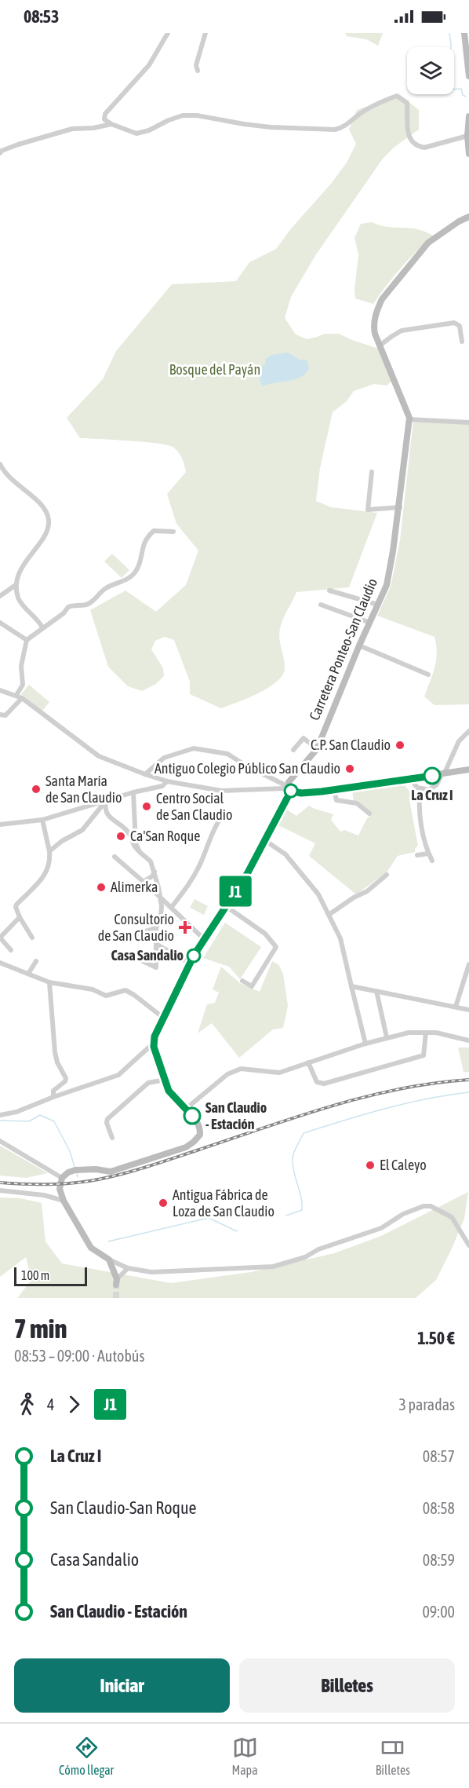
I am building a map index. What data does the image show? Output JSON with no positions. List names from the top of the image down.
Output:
{
  "streets": {
    "street": ["Carretera Ponteo-San Claudio"]
  },
  "parks": ["Bosque del Payán"],
  "places": {
    "other": [
      "C.P. San Claudio",
      "Antiguo Colegio Público San Claudio",
      "La Cruz I",
      "Santa María de San Claudio",
      "Centro Social de San Claudio",
      "Ca'San Roque",
      "Alimerka",
      "Casa Sandalio",
      "San Claudio - Estación",
      "El Caleyo",
      "Antigua Fábrica de Loza de San Claudio"
    ],
    "health": ["Consultorio de San Claudio"]
  },
  "lines": ["bus line J1"],
  "scale_bar": "100 m",
  "page": {
    "status": "08:53",
    "on_map": "J1",
    "scale": "100 m",
    "heading": ["7 min", "08:53 – 09:00 · Autobús", "1.50 €"],
    "legs": ["4", "J1", "3 paradas"],
    "list": [
      {
        "name": "La Cruz I",
        "value": "08:57"
      },
      {
        "name": "San Claudio-San Roque",
        "value": "08:58"
      },
      {
        "name": "Casa Sandalio",
        "value": "08:59"
      },
      {
        "name": "San Claudio - Estación",
        "value": "09:00"
      }
    ],
    "buttons": ["Iniciar", "Billetes"],
    "tabs": ["Cómo llegar", "Mapa", "Billetes"]
  }
}
